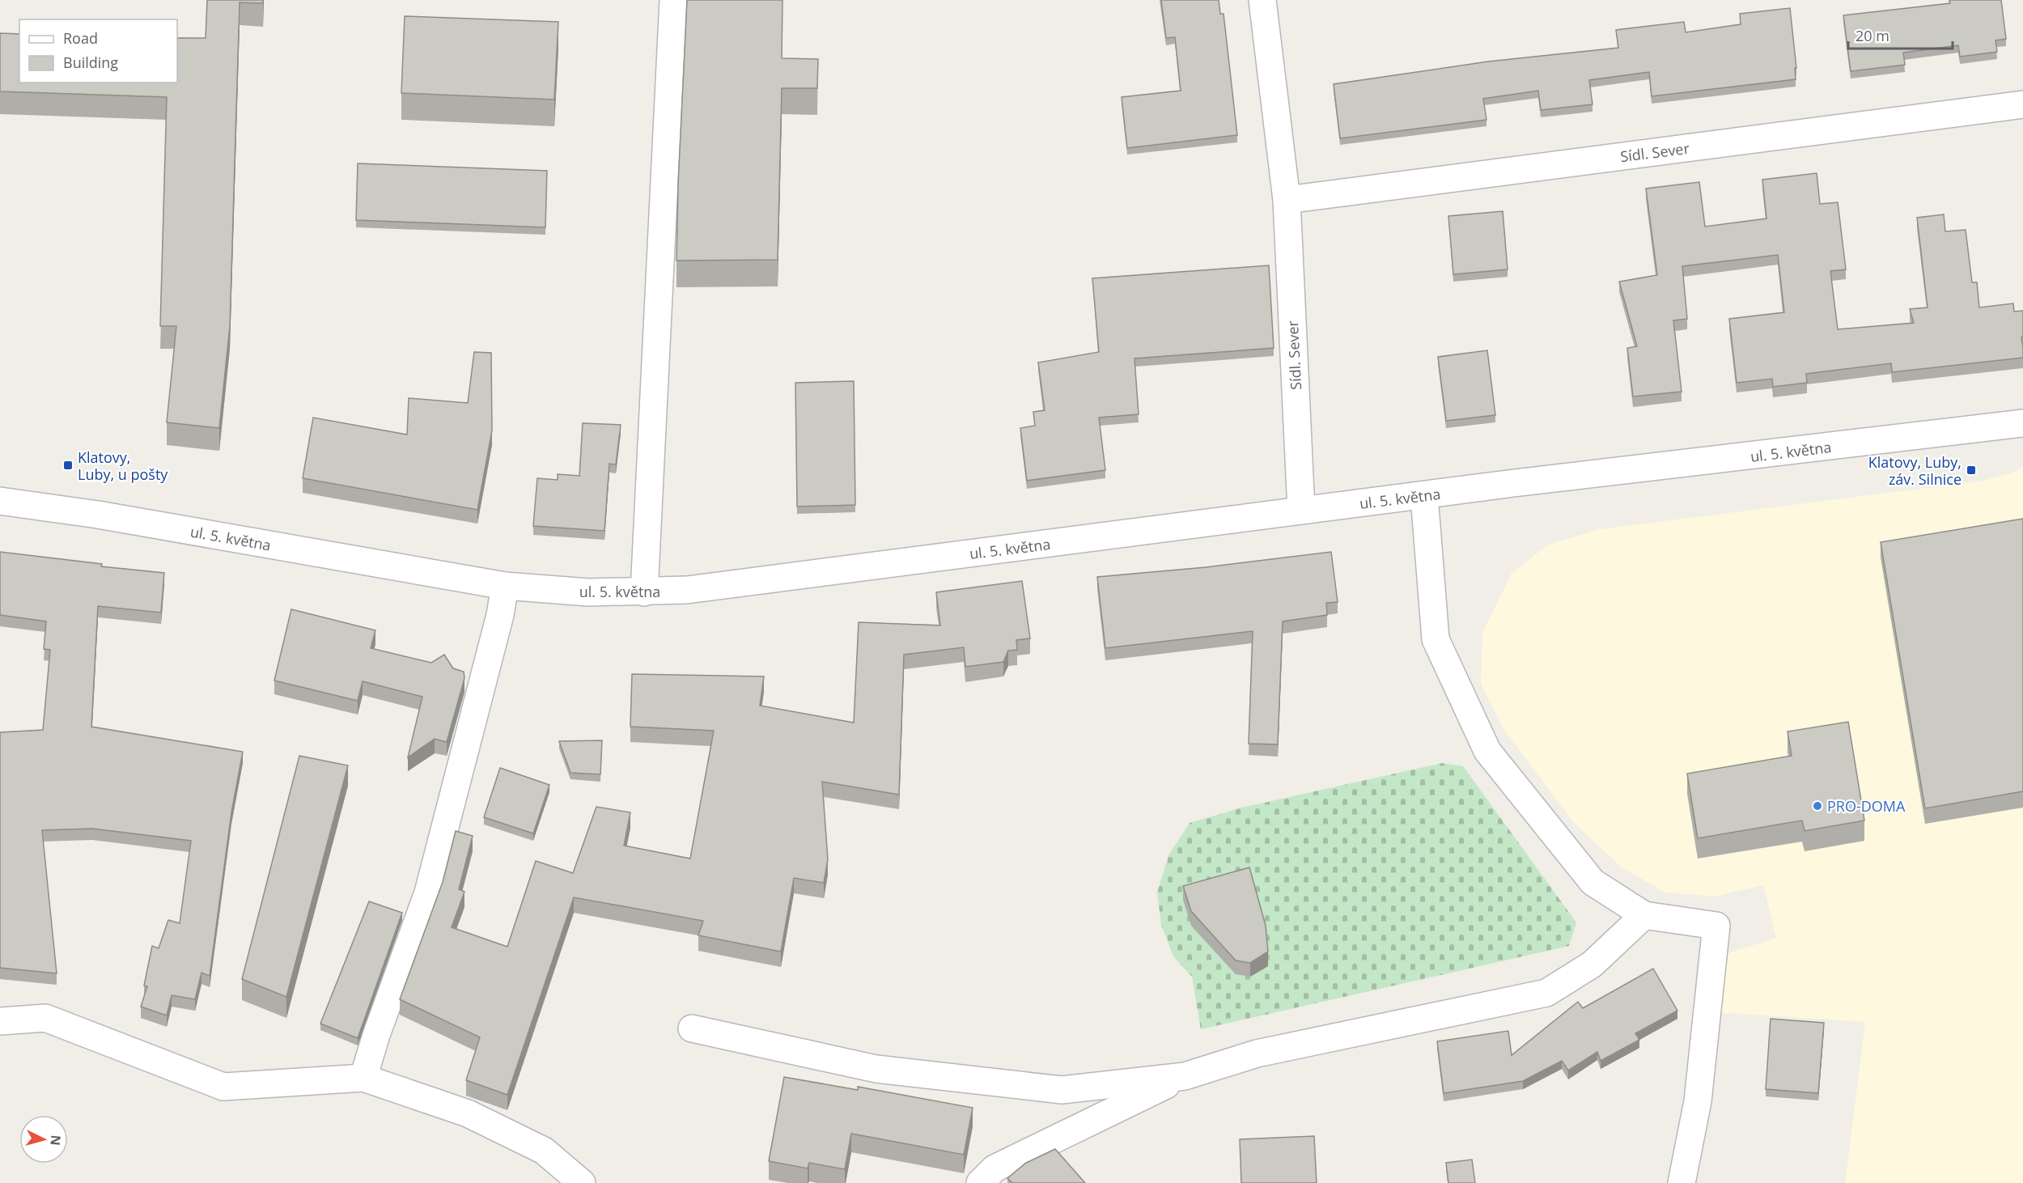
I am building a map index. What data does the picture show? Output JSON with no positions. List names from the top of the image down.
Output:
{
  "streets": {
    "street": ["Sídl. Sever", "ul. 5. května"]
  },
  "crossings": [
    ["Sídl. Sever", "ul. 5. května"]
  ],
  "places": {
    "transit": ["Klatovy, Luby, u pošty", "Klatovy, Luby, záv. Silnice"],
    "other": ["PRO-DOMA"]
  },
  "legend": ["Road", "Building"],
  "scale_bar": "20 m",
  "north": "right"
}
